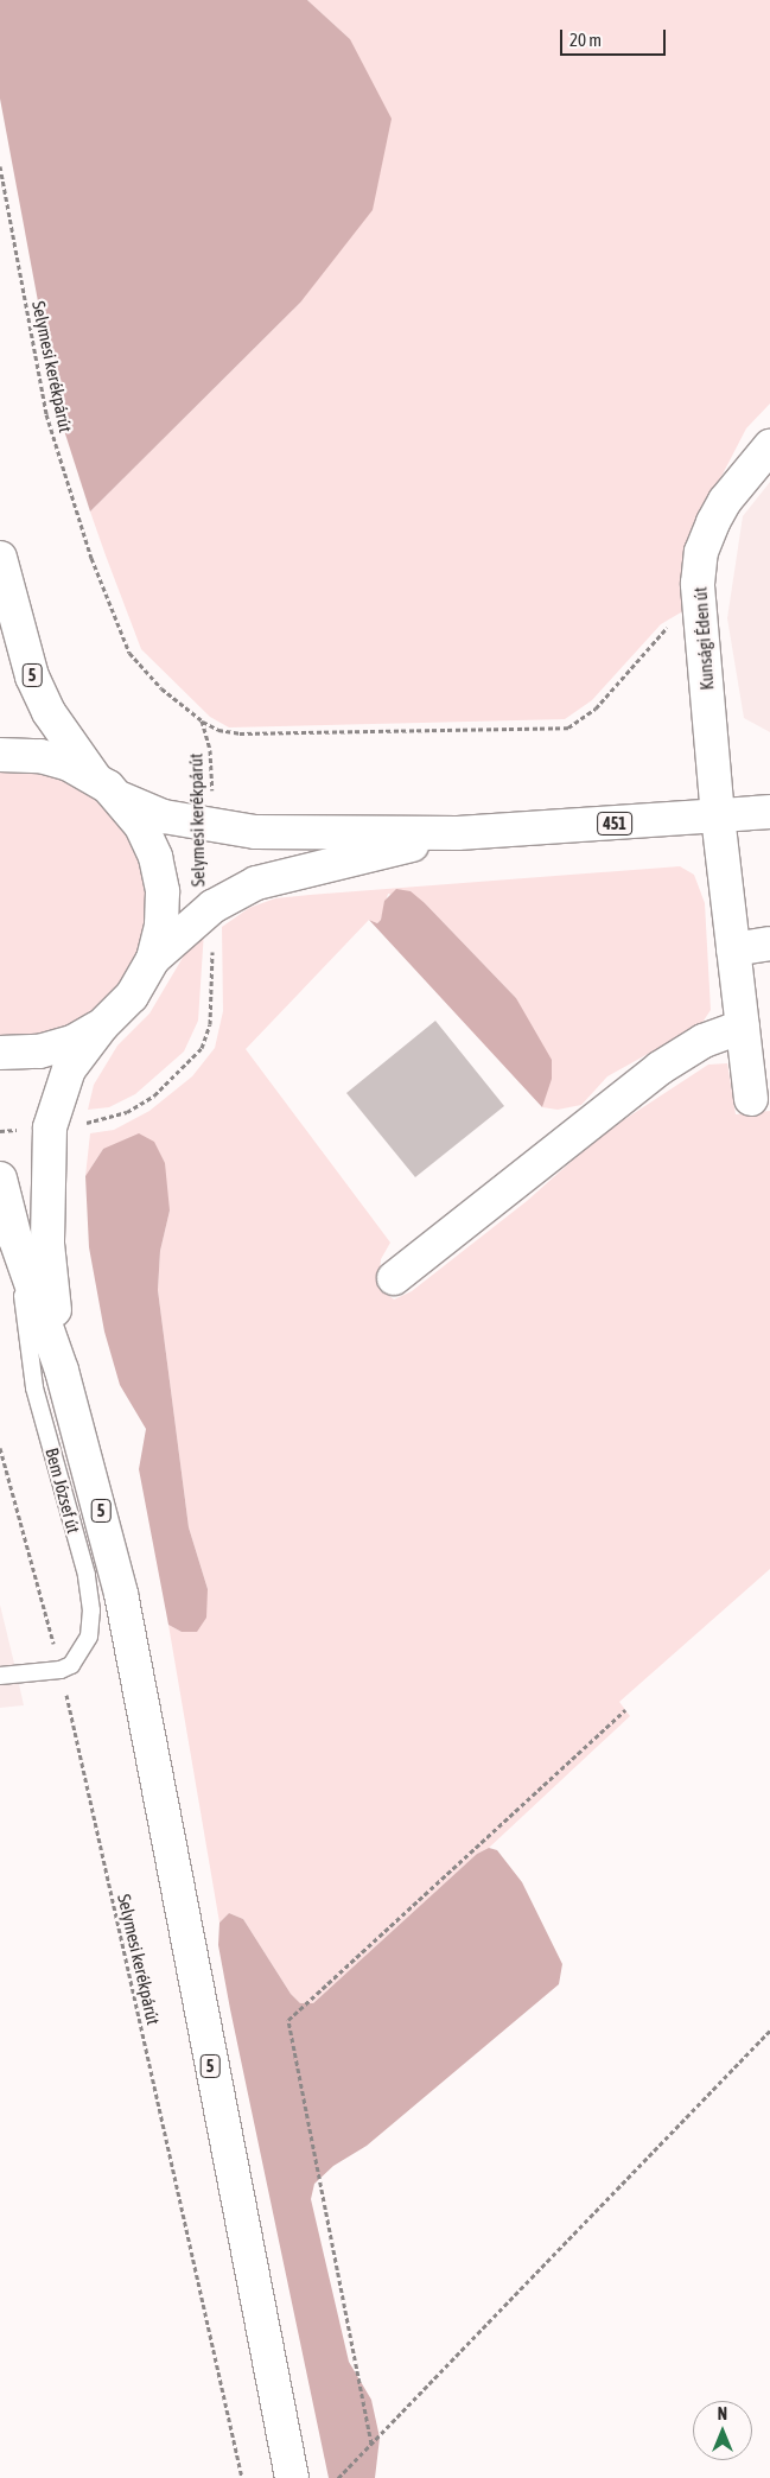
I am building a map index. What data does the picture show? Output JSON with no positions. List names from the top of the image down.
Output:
{
  "streets": {
    "main road": ["Kunsági Éden út", "5", "451"],
    "lane": ["Bem József út"],
    "path": ["Selymesi kerékpárút"]
  },
  "crossings": [
    ["Selymesi kerékpárút", "5"],
    ["Selymesi kerékpárút", "451"],
    ["Selymesi kerékpárút", "Bem József út"],
    ["Kunsági Éden út", "451"],
    ["5", "451"],
    ["5", "Bem József út"]
  ],
  "scale_bar": "20 m",
  "north": "top"
}
